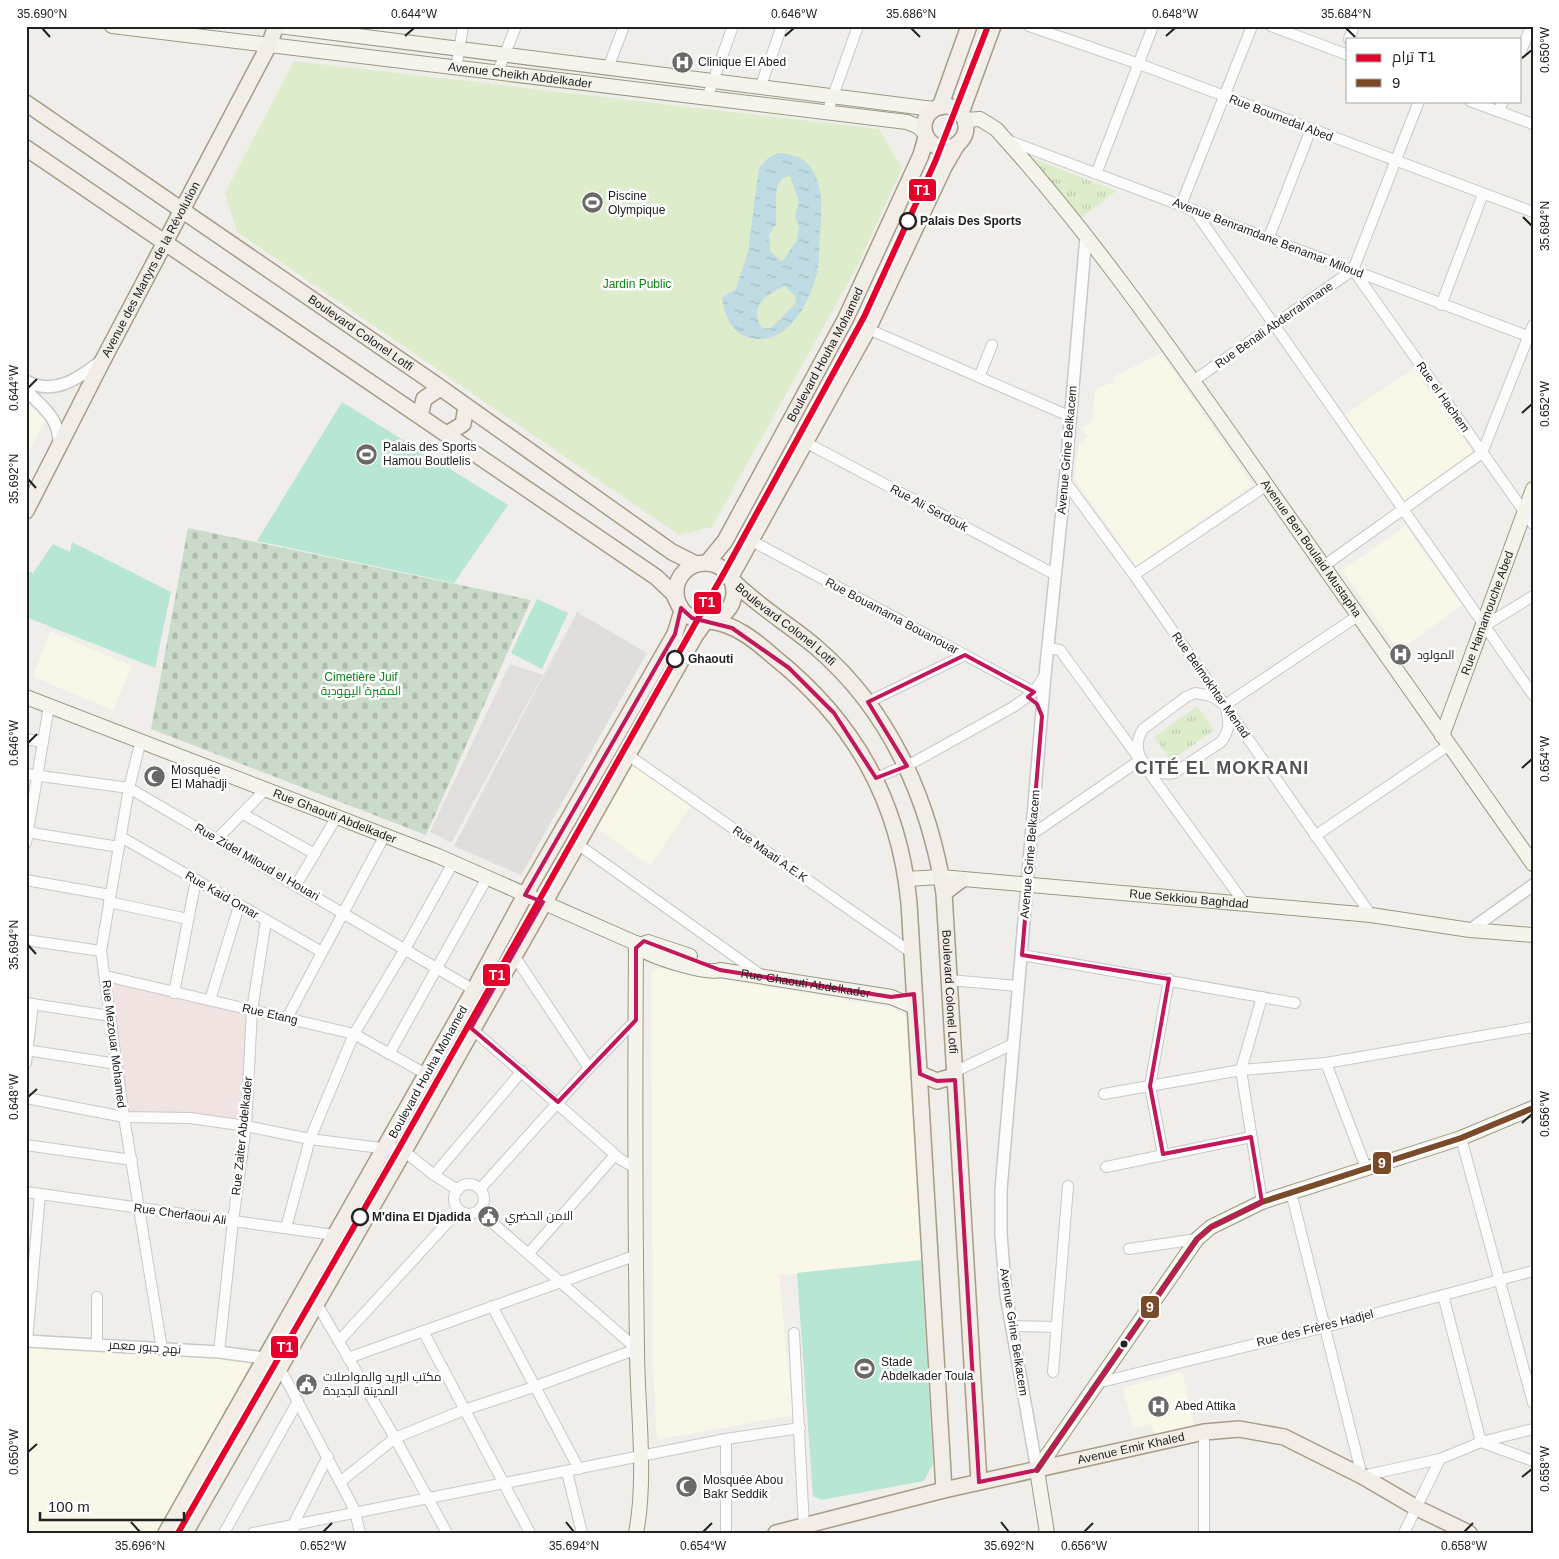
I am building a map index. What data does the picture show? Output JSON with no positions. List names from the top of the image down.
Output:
{
  "streets": {
    "main road": [
      "Avenue Cheikh Abdelkader",
      "Avenue des Martyrs de la Révolution",
      "Boulevard Colonel Lotfi",
      "Boulevard Houha Mohamed",
      "Avenue Ben Boulaid Mustapha",
      "Rue Hamamouche Abed",
      "Rue Ghaouti Abdelkader",
      "Rue Sekkiou Baghdad",
      "Avenue Emir Khaled"
    ],
    "street": [
      "Rue Boumedal Abed",
      "Avenue Benramdane Benamar Miloud",
      "Rue Benali Abderrahmane",
      "Rue el Hachem",
      "Avenue Grine Belkacem",
      "Rue Ali Serdouk",
      "Rue Bouamama Bouanouar",
      "Rue Belmokhtar Menad",
      "Rue Maati A.E.K",
      "Rue Zidel Miloud el Houari",
      "Rue Kaid Omar",
      "Rue Etang",
      "Rue Mezouar Mohamed",
      "Rue Zaiter Abdelkader",
      "Rue Cherfaoui Ali",
      "Rue des Frères Hadjel",
      "نهج جبور معمر"
    ]
  },
  "crossings": [
    ["Avenue Cheikh Abdelkader", "Avenue des Martyrs de la Révolution"],
    ["Avenue Cheikh Abdelkader", "Boulevard Houha Mohamed"],
    ["Avenue Cheikh Abdelkader", "Avenue Ben Boulaid Mustapha"],
    ["Avenue Benramdane Benamar Miloud", "Rue Benali Abderrahmane"],
    ["Avenue Benramdane Benamar Miloud", "Rue el Hachem"],
    ["Avenue Benramdane Benamar Miloud", "Avenue Ben Boulaid Mustapha"],
    ["Avenue des Martyrs de la Révolution", "Boulevard Colonel Lotfi"],
    ["Rue Benali Abderrahmane", "Rue el Hachem"],
    ["Rue Benali Abderrahmane", "Avenue Ben Boulaid Mustapha"],
    ["Boulevard Colonel Lotfi", "Boulevard Houha Mohamed"],
    ["Boulevard Colonel Lotfi", "Rue Sekkiou Baghdad"],
    ["Boulevard Colonel Lotfi", "Avenue Emir Khaled"],
    ["Boulevard Houha Mohamed", "Rue Ali Serdouk"],
    ["Boulevard Houha Mohamed", "Avenue Ben Boulaid Mustapha"],
    ["Boulevard Houha Mohamed", "Rue Bouamama Bouanouar"],
    ["Boulevard Houha Mohamed", "Rue Ghaouti Abdelkader"],
    ["Boulevard Houha Mohamed", "Rue Maati A.E.K"],
    ["Boulevard Houha Mohamed", "Rue Zidel Miloud el Houari"],
    ["Boulevard Houha Mohamed", "Rue Etang"],
    ["Boulevard Houha Mohamed", "Rue Cherfaoui Ali"],
    ["Boulevard Houha Mohamed", "نهج جبور معمر"],
    ["Rue el Hachem", "Rue Hamamouche Abed"],
    ["Avenue Grine Belkacem", "Rue Ali Serdouk"],
    ["Avenue Grine Belkacem", "Avenue Ben Boulaid Mustapha"],
    ["Avenue Grine Belkacem", "Rue Belmokhtar Menad"],
    ["Avenue Grine Belkacem", "Rue Sekkiou Baghdad"],
    ["Avenue Grine Belkacem", "Avenue Emir Khaled"],
    ["Avenue Ben Boulaid Mustapha", "Rue Hamamouche Abed"],
    ["Rue Belmokhtar Menad", "Rue Sekkiou Baghdad"],
    ["Rue Ghaouti Abdelkader", "Rue Mezouar Mohamed"],
    ["Rue Zidel Miloud el Houari", "Rue Mezouar Mohamed"],
    ["Rue Kaid Omar", "Rue Mezouar Mohamed"],
    ["Rue Kaid Omar", "Rue Zaiter Abdelkader"],
    ["Rue Etang", "Rue Mezouar Mohamed"],
    ["Rue Etang", "Rue Zaiter Abdelkader"],
    ["Rue Mezouar Mohamed", "Rue Cherfaoui Ali"],
    ["Rue Mezouar Mohamed", "نهج جبور معمر"],
    ["Rue Zaiter Abdelkader", "Rue Cherfaoui Ali"],
    ["Rue Zaiter Abdelkader", "نهج جبور معمر"]
  ],
  "districts": ["CITÉ EL MOKRANI"],
  "parks": ["Jardin Public", "Cimetière Juif المقبرة اليهودية"],
  "places": {
    "hospital": ["Clinique El Abed", "المولود", "Abed Attika"],
    "sports": ["Piscine Olympique", "Palais des Sports Hamou Boutlelis", "Stade Abdelkader Toula"],
    "other": ["Palais Des Sports", "Ghaouti", "M'dina El Djadida"],
    "mosque": ["Mosquée El Mahadji", "Mosquée Abou Bakr Seddik"],
    "public building": ["الامن الحضري", "مكتب البريد والمواصلات المدينة الجديدة"]
  },
  "lines": ["tram line T1", "transit line 9"],
  "legend": ["ترام T1", "9"],
  "scale_bar": "100 m",
  "coordinates": [
    "35.690°N",
    "0.644°W",
    "0.646°W",
    "35.686°N",
    "0.648°W",
    "35.684°N",
    "0.650°W",
    "0.652°W",
    "35.692°N",
    "0.654°W",
    "35.694°N",
    "0.656°W",
    "0.658°W",
    "35.696°N"
  ]
}
